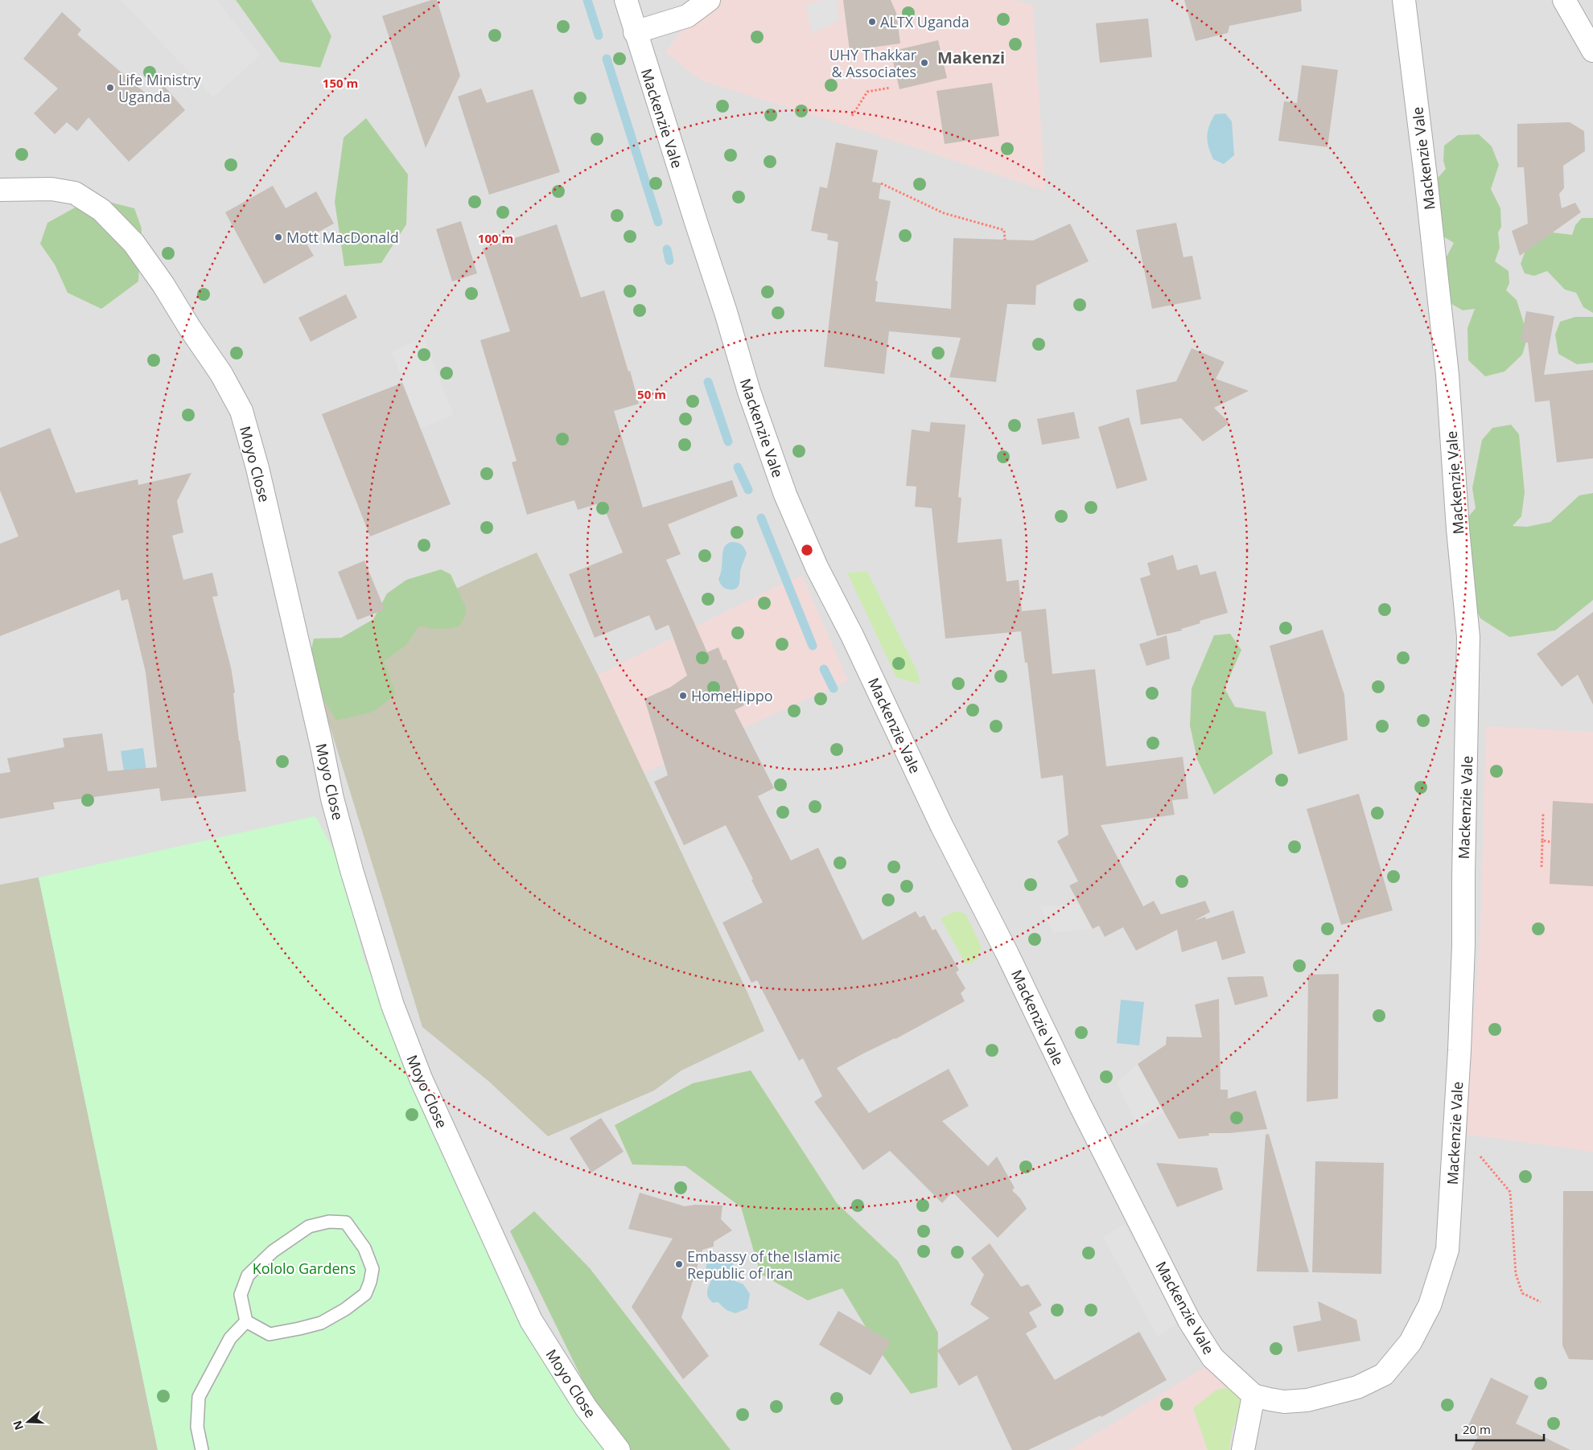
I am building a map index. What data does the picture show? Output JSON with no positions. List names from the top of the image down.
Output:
{
  "streets": {
    "street": ["Mackenzie Vale", "Moyo Close"]
  },
  "districts": ["Makenzi"],
  "parks": ["Kololo Gardens"],
  "places": [
    "ALTX Uganda",
    "UHY Thakkar & Associates",
    "Life Ministry Uganda",
    "Mott MacDonald",
    "HomeHippo",
    "Embassy of the Islamic Republic of Iran"
  ],
  "scale_bar": "20 m",
  "north": "left",
  "rings": ["150 m", "100 m", "50 m"]
}
